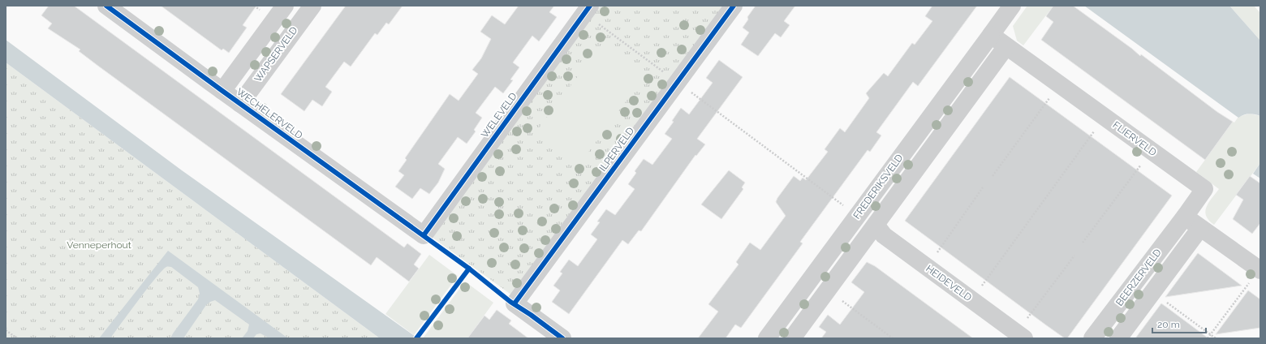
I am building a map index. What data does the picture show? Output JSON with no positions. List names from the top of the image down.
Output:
{
  "streets": {
    "street": [
      "WAPSERVELD",
      "WECHELERVELD",
      "WELEVELD",
      "FLIERVELD",
      "ILPERVELD",
      "FREDERIKSVELD",
      "BEERZERVELD",
      "HEIDEVELD"
    ]
  },
  "crossings": [
    ["WAPSERVELD", "WECHELERVELD"],
    ["WECHELERVELD", "WELEVELD"],
    ["FLIERVELD", "FREDERIKSVELD"],
    ["FLIERVELD", "BEERZERVELD"]
  ],
  "parks": ["Venneperhout"],
  "scale_bar": "20 m"
}
